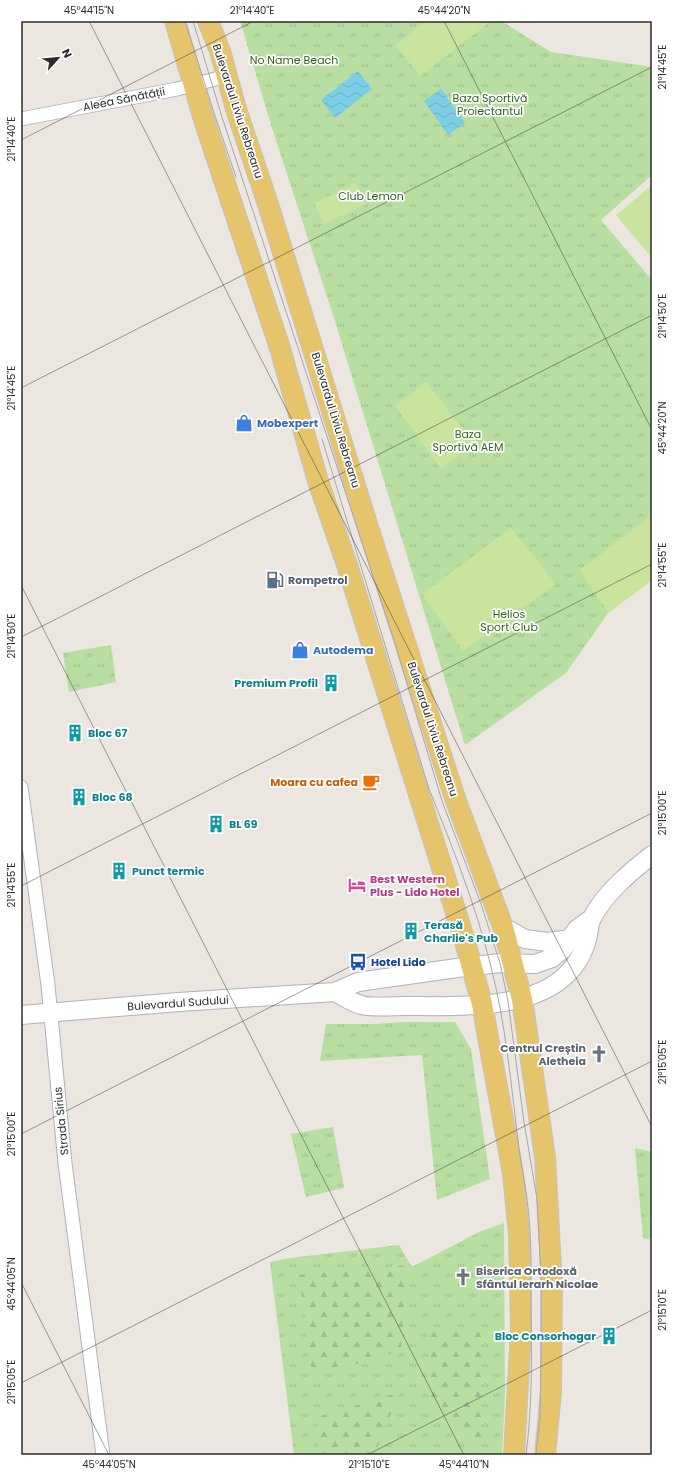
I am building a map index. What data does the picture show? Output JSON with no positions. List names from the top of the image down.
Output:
{
  "streets": {
    "main road": ["Bulevardul Liviu Rebreanu"],
    "street": ["Aleea Sănătății", "Bulevardul Sudului", "Strada Sirius"]
  },
  "crossings": [
    ["Aleea Sănătății", "Bulevardul Liviu Rebreanu"],
    ["Bulevardul Liviu Rebreanu", "Bulevardul Sudului"],
    ["Bulevardul Sudului", "Strada Sirius"]
  ],
  "parks": [
    "No Name Beach",
    "Baza Sportivă Proiectantul",
    "Club Lemon",
    "Baza Sportivă AEM",
    "Helios Sport Club"
  ],
  "places": {
    "shop": ["Mobexpert", "Autodema"],
    "fuel station": ["Rompetrol"],
    "building": [
      "Premium Profil",
      "Bloc 67",
      "Bloc 68",
      "BL 69",
      "Punct termic",
      "Terasă Charlie's Pub",
      "Bloc Consorhogar"
    ],
    "cafe": ["Moara cu cafea"],
    "hotel": ["Best Western Plus - Lido Hotel"],
    "bus stop": ["Hotel Lido"],
    "church": ["Centrul Creștin Aletheia", "Biserica Ortodoxă Sfântul Ierarh Nicolae"]
  },
  "north": "top right",
  "coordinates": [
    "45°44'15\"N",
    "21°14'40\"E",
    "45°44'20\"N",
    "21°14'45\"E",
    "21°14'50\"E",
    "21°14'55\"E",
    "21°15'00\"E",
    "21°15'05\"E",
    "45°44'05\"N",
    "21°15'10\"E",
    "45°44'10\"N"
  ]
}
